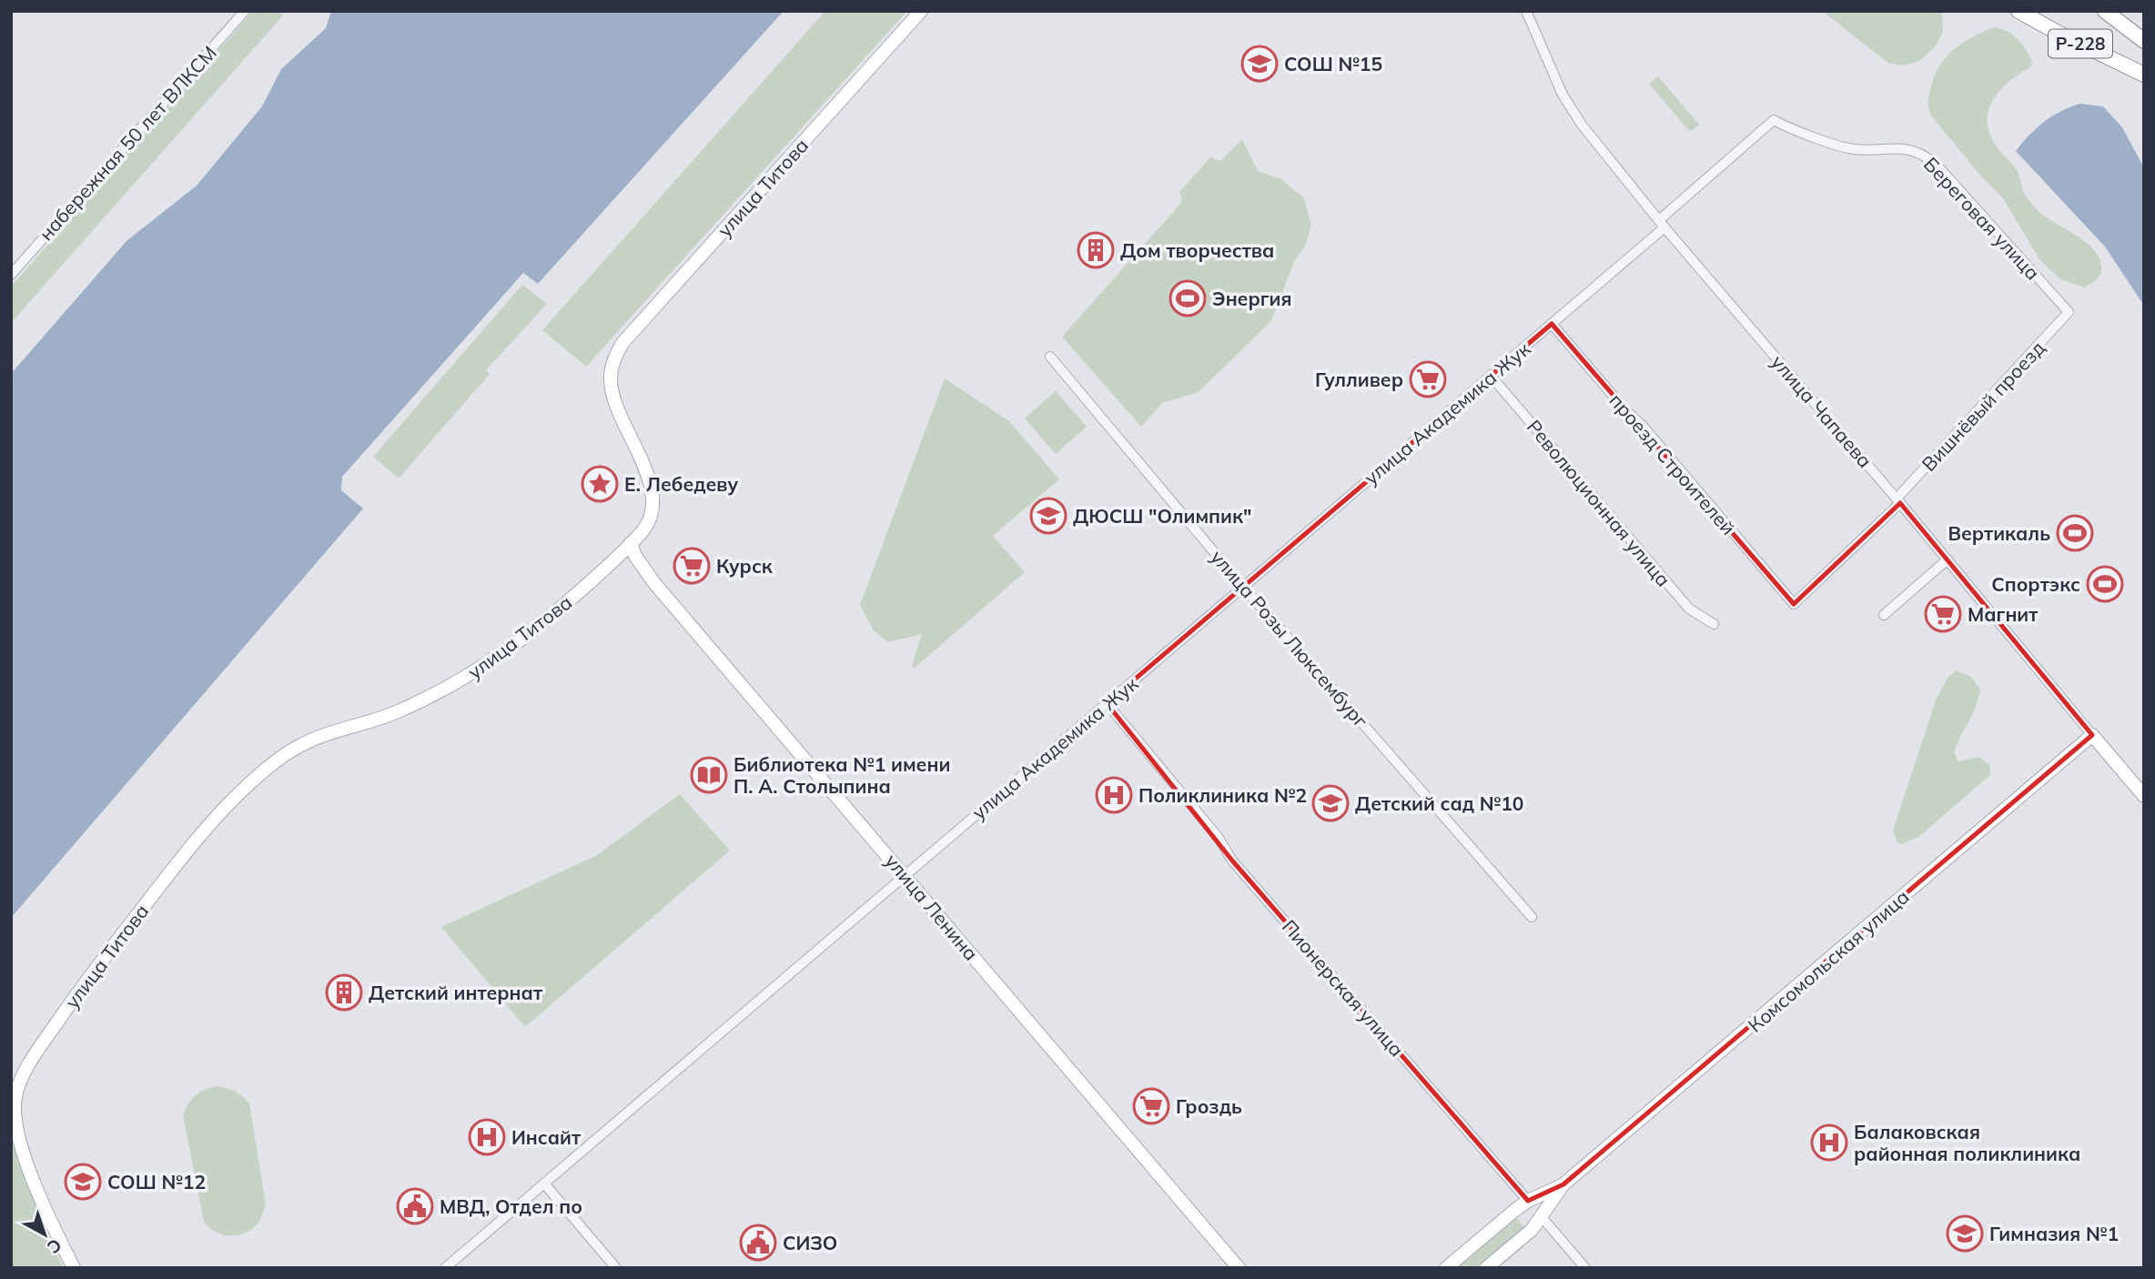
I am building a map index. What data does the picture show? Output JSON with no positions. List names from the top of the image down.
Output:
{
  "streets": {
    "highway": ["Р-228"],
    "main road": [
      "улица Титова",
      "улица Чапаева",
      "улица Ленина",
      "Комсомольская улица",
      "Пионерская улица"
    ],
    "street": [
      "набережная 50 лет ВЛКСМ",
      "Береговая улица",
      "Вишнёвый проезд",
      "улица Академика Жук",
      "проезд Строителей",
      "Революционная улица",
      "улица Розы Люксембург"
    ]
  },
  "crossings": [
    ["улица Титова", "улица Ленина"],
    ["Береговая улица", "Вишнёвый проезд"],
    ["Береговая улица", "улица Академика Жук"],
    ["Вишнёвый проезд", "улица Чапаева"],
    ["Вишнёвый проезд", "проезд Строителей"],
    ["улица Чапаева", "улица Академика Жук"],
    ["улица Чапаева", "Комсомольская улица"],
    ["улица Академика Жук", "проезд Строителей"],
    ["улица Академика Жук", "Революционная улица"],
    ["улица Академика Жук", "улица Розы Люксембург"],
    ["улица Академика Жук", "улица Ленина"],
    ["улица Академика Жук", "Пионерская улица"],
    ["Комсомольская улица", "Пионерская улица"]
  ],
  "places": {
    "school or university": [
      "СОШ №15",
      "ДЮСШ \"Олимпик\"",
      "Детский сад №10",
      "СОШ №12",
      "Гимназия №1"
    ],
    "building": ["Дом творчества", "Детский интернат"],
    "sports": ["Энергия", "Вертикаль", "Спортэкс"],
    "supermarket": [
      "Гулливер",
      "Курск",
      "Магнит",
      "Гроздь"
    ],
    "place": ["Е. Лебедеву"],
    "library": ["Библиотека №1 имени П. А. Столыпина"],
    "hospital": ["Поликлиника №2", "Инсайт", "Балаковская районная поликлиника"],
    "public building": ["МВД, Отдел по", "СИЗО"]
  },
  "north": "bottom right"
}
